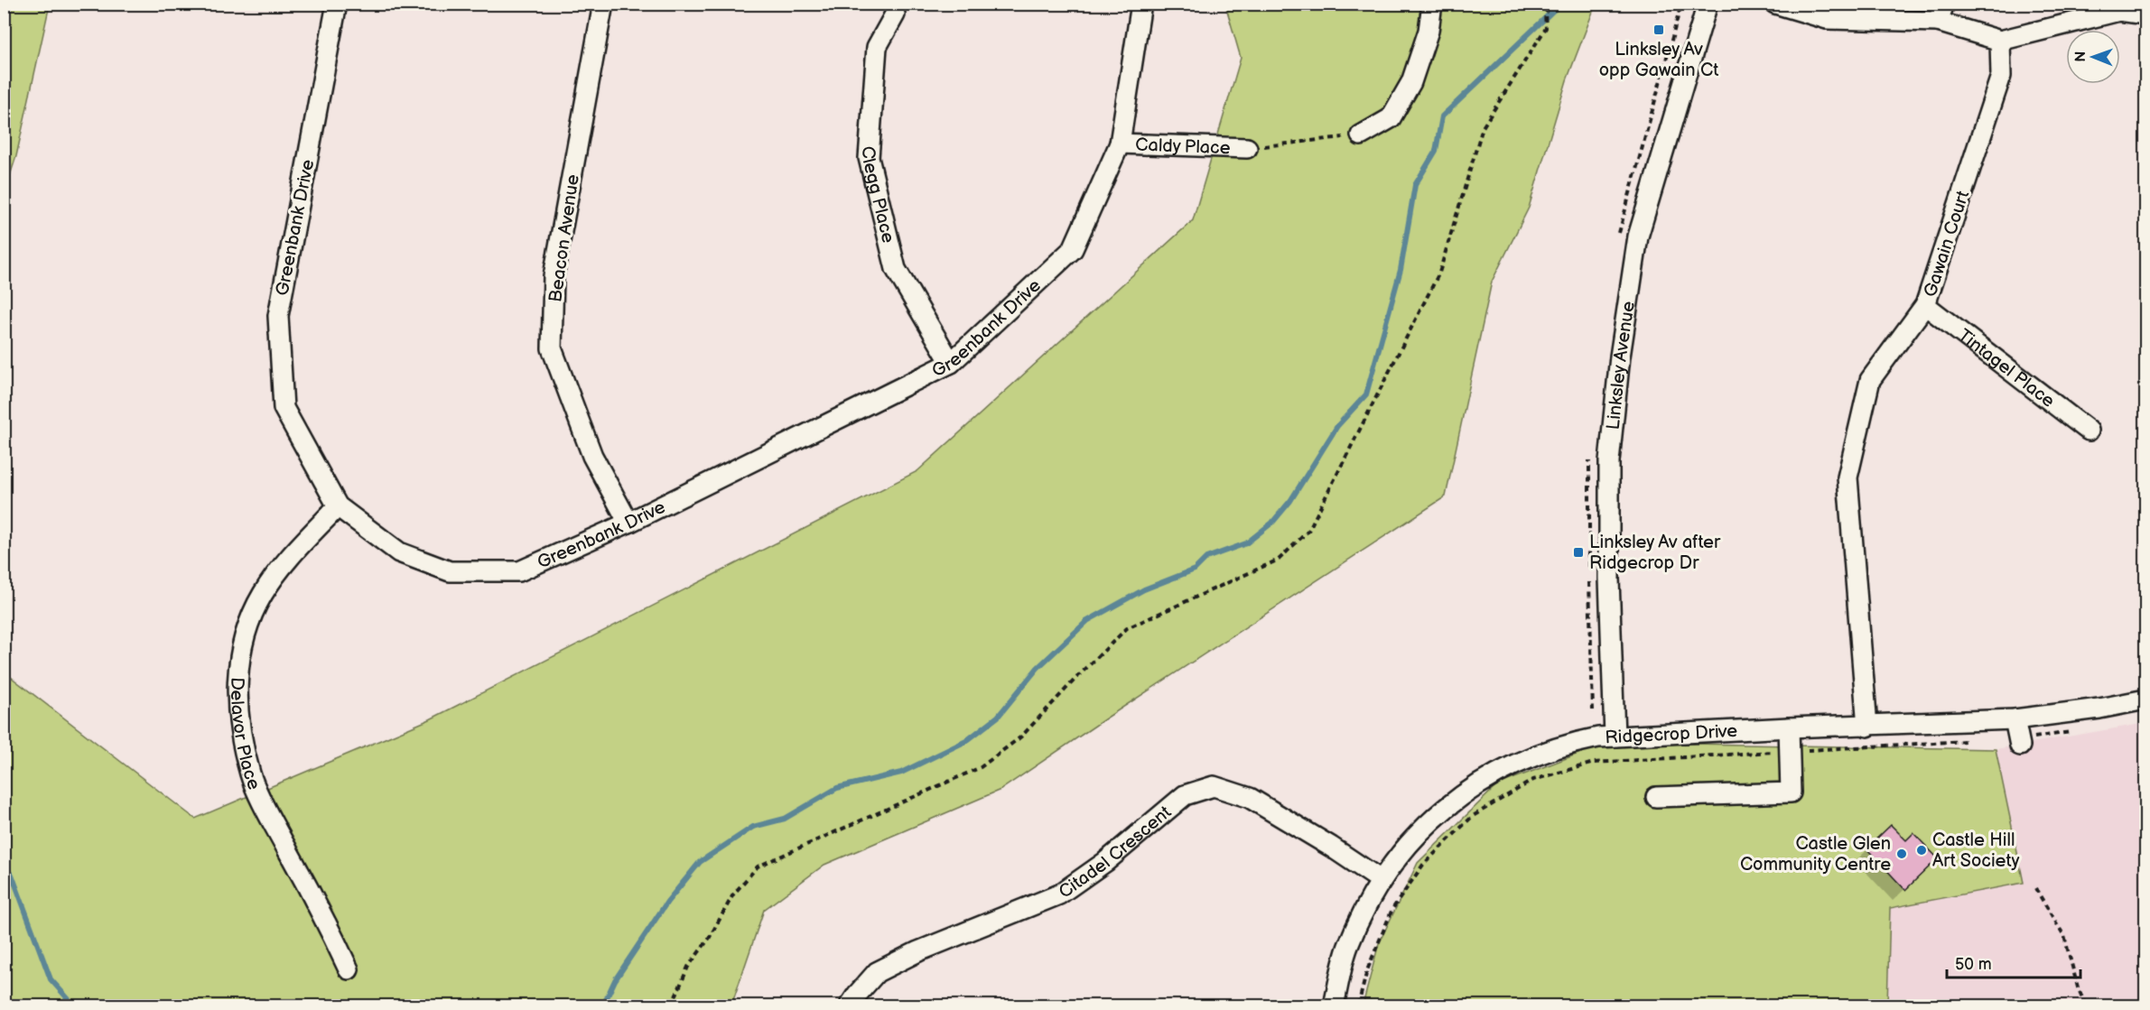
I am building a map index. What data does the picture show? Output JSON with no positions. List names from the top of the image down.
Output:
{
  "streets": {
    "street": [
      "Caldy Place",
      "Clegg Place",
      "Greenbank Drive",
      "Beacon Avenue",
      "Gawain Court",
      "Linksley Avenue",
      "Tintagel Place",
      "Delavor Place",
      "Ridgecrop Drive",
      "Citadel Crescent"
    ]
  },
  "crossings": [
    ["Caldy Place", "Greenbank Drive"],
    ["Clegg Place", "Greenbank Drive"],
    ["Greenbank Drive", "Beacon Avenue"],
    ["Greenbank Drive", "Delavor Place"],
    ["Gawain Court", "Tintagel Place"],
    ["Gawain Court", "Ridgecrop Drive"],
    ["Linksley Avenue", "Ridgecrop Drive"],
    ["Ridgecrop Drive", "Citadel Crescent"]
  ],
  "places": {
    "transit": ["Linksley Av opp Gawain Ct", "Linksley Av after Ridgecrop Dr"],
    "other": ["Castle Hill Art Society", "Castle Glen Community Centre"]
  },
  "scale_bar": "50 m",
  "north": "left"
}
